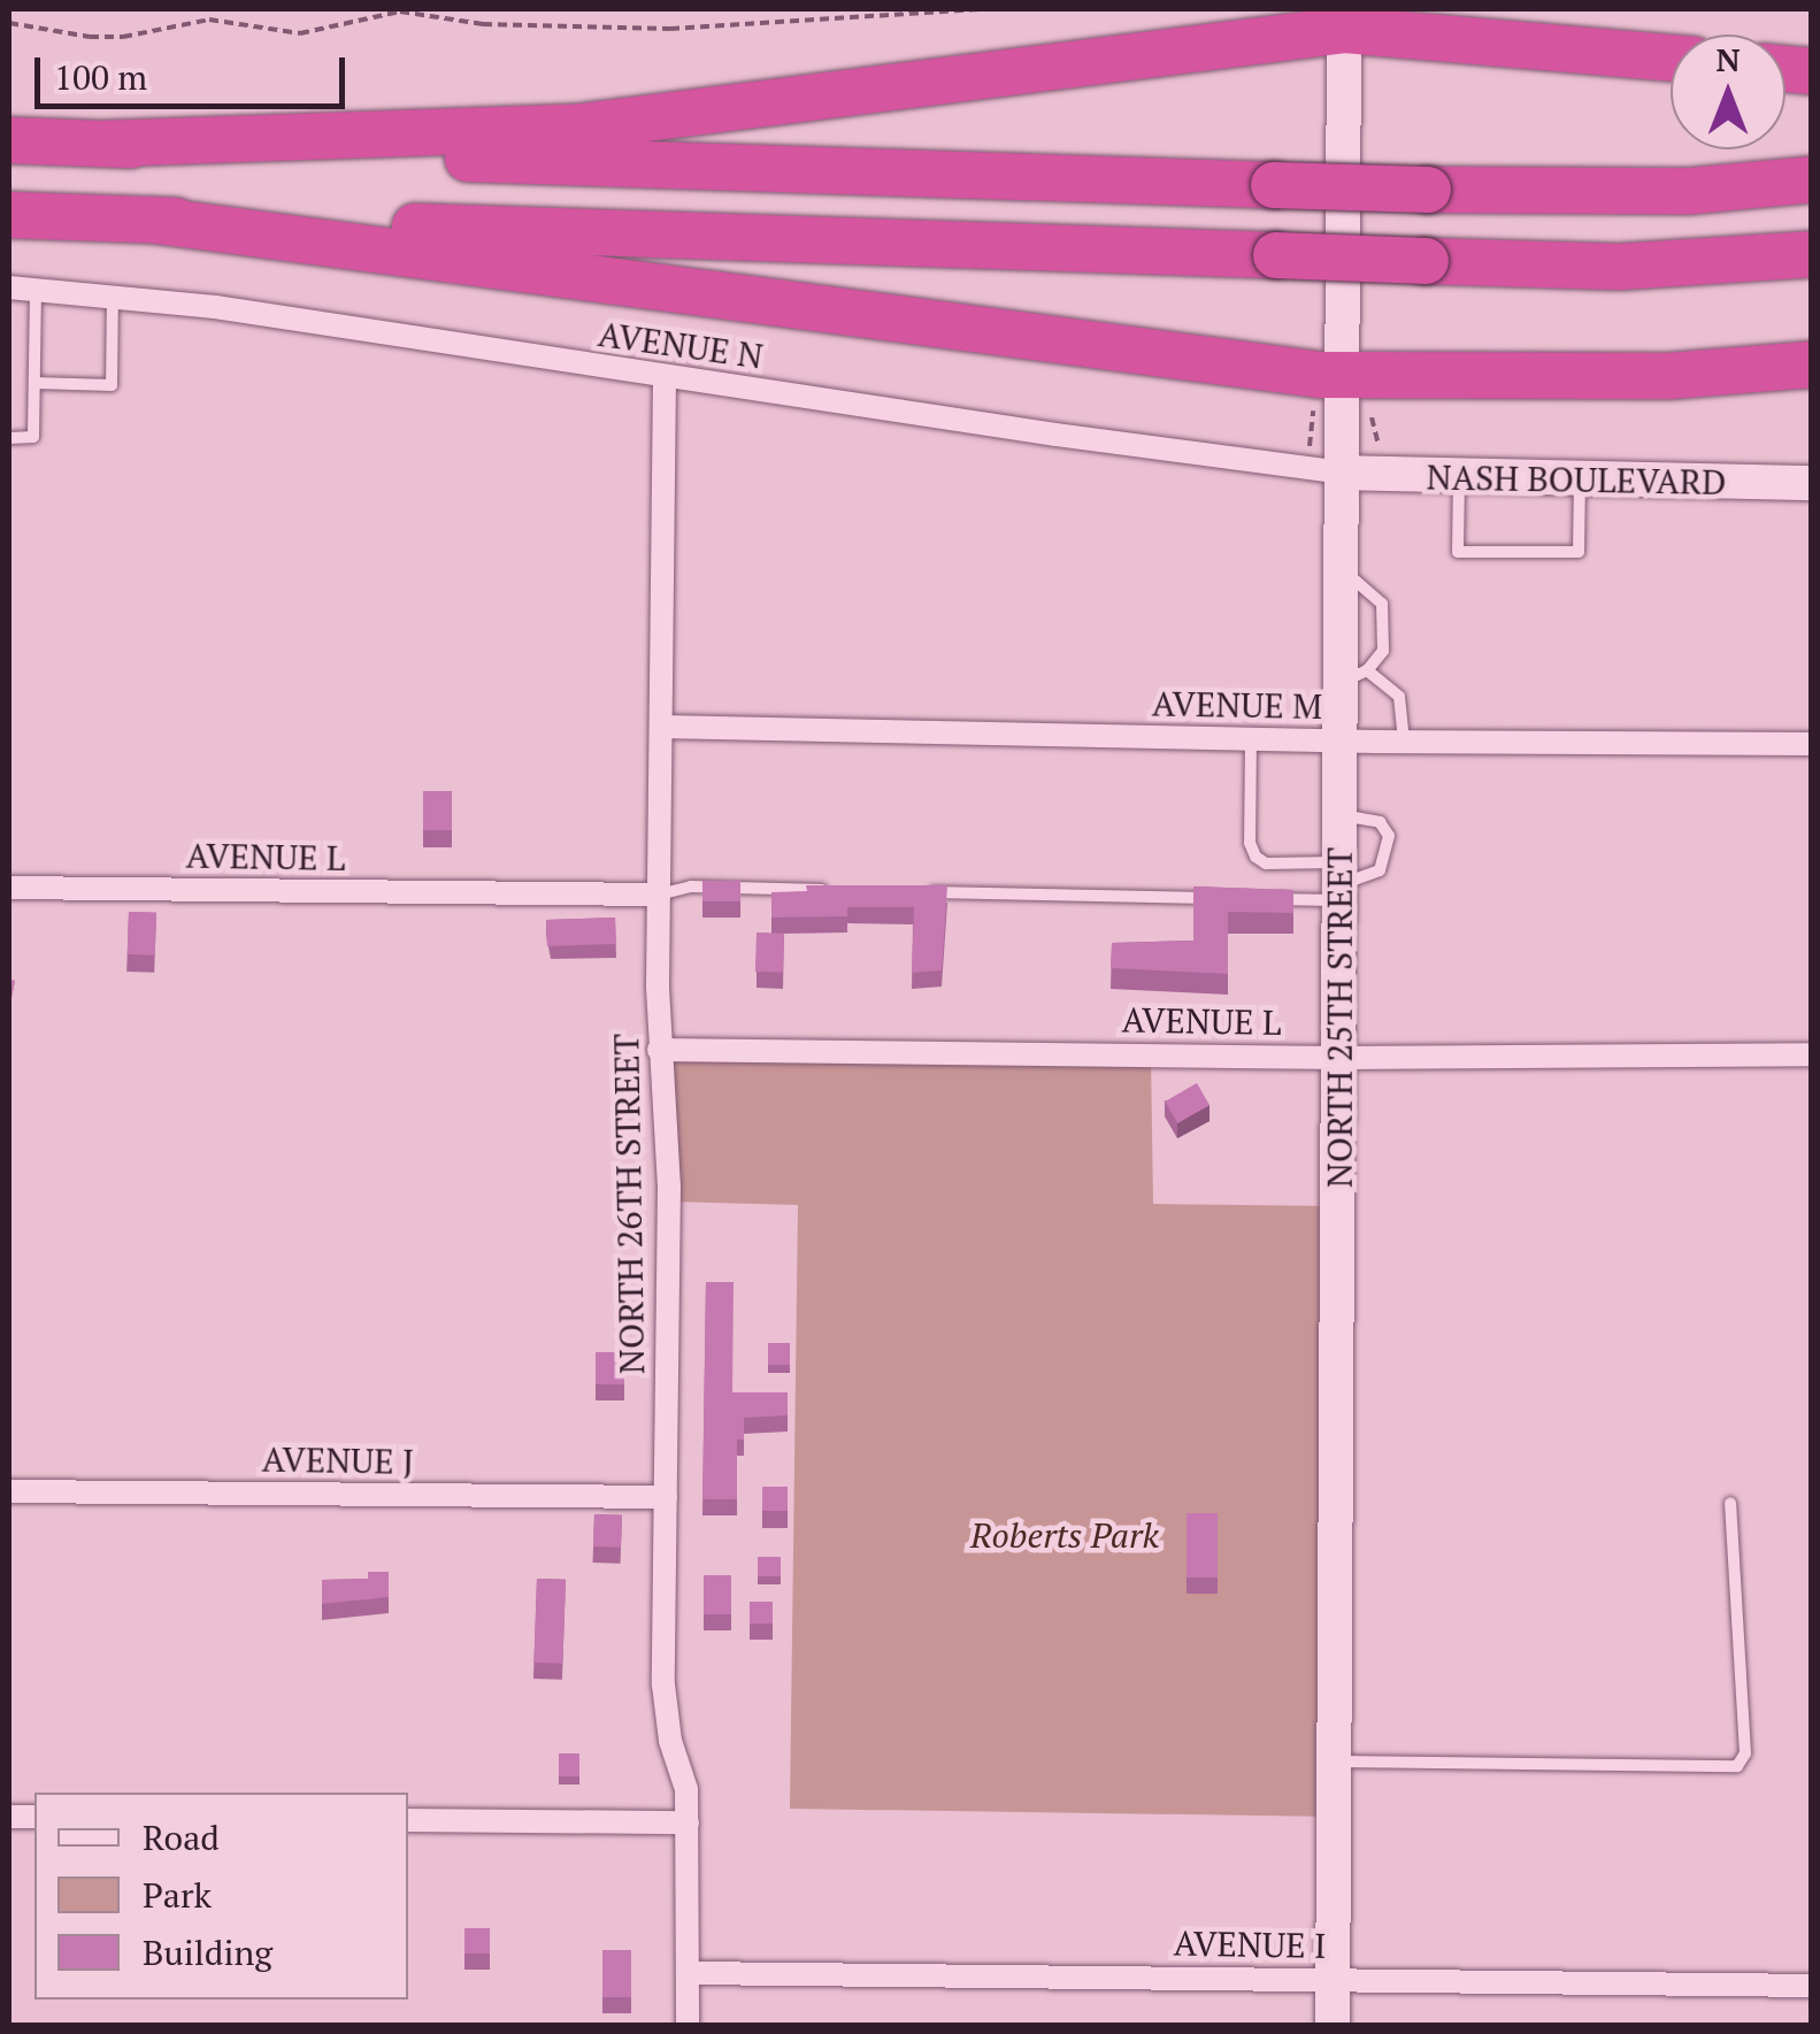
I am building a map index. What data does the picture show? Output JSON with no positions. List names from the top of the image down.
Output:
{
  "streets": {
    "street": [
      "AVENUE N",
      "NASH BOULEVARD",
      "AVENUE M",
      "AVENUE L",
      "NORTH 25TH STREET",
      "NORTH 26TH STREET",
      "AVENUE J",
      "AVENUE I"
    ]
  },
  "crossings": [
    ["AVENUE N", "NASH BOULEVARD"],
    ["AVENUE N", "NORTH 25TH STREET"],
    ["AVENUE N", "NORTH 26TH STREET"],
    ["NASH BOULEVARD", "NORTH 25TH STREET"],
    ["AVENUE M", "NORTH 25TH STREET"],
    ["AVENUE M", "NORTH 26TH STREET"],
    ["AVENUE L", "NORTH 25TH STREET"],
    ["AVENUE L", "NORTH 26TH STREET"],
    ["NORTH 25TH STREET", "AVENUE I"],
    ["NORTH 26TH STREET", "AVENUE J"],
    ["NORTH 26TH STREET", "AVENUE I"]
  ],
  "parks": ["Roberts Park"],
  "legend": ["Road", "Park", "Building"],
  "scale_bar": "100 m",
  "north": "top"
}
